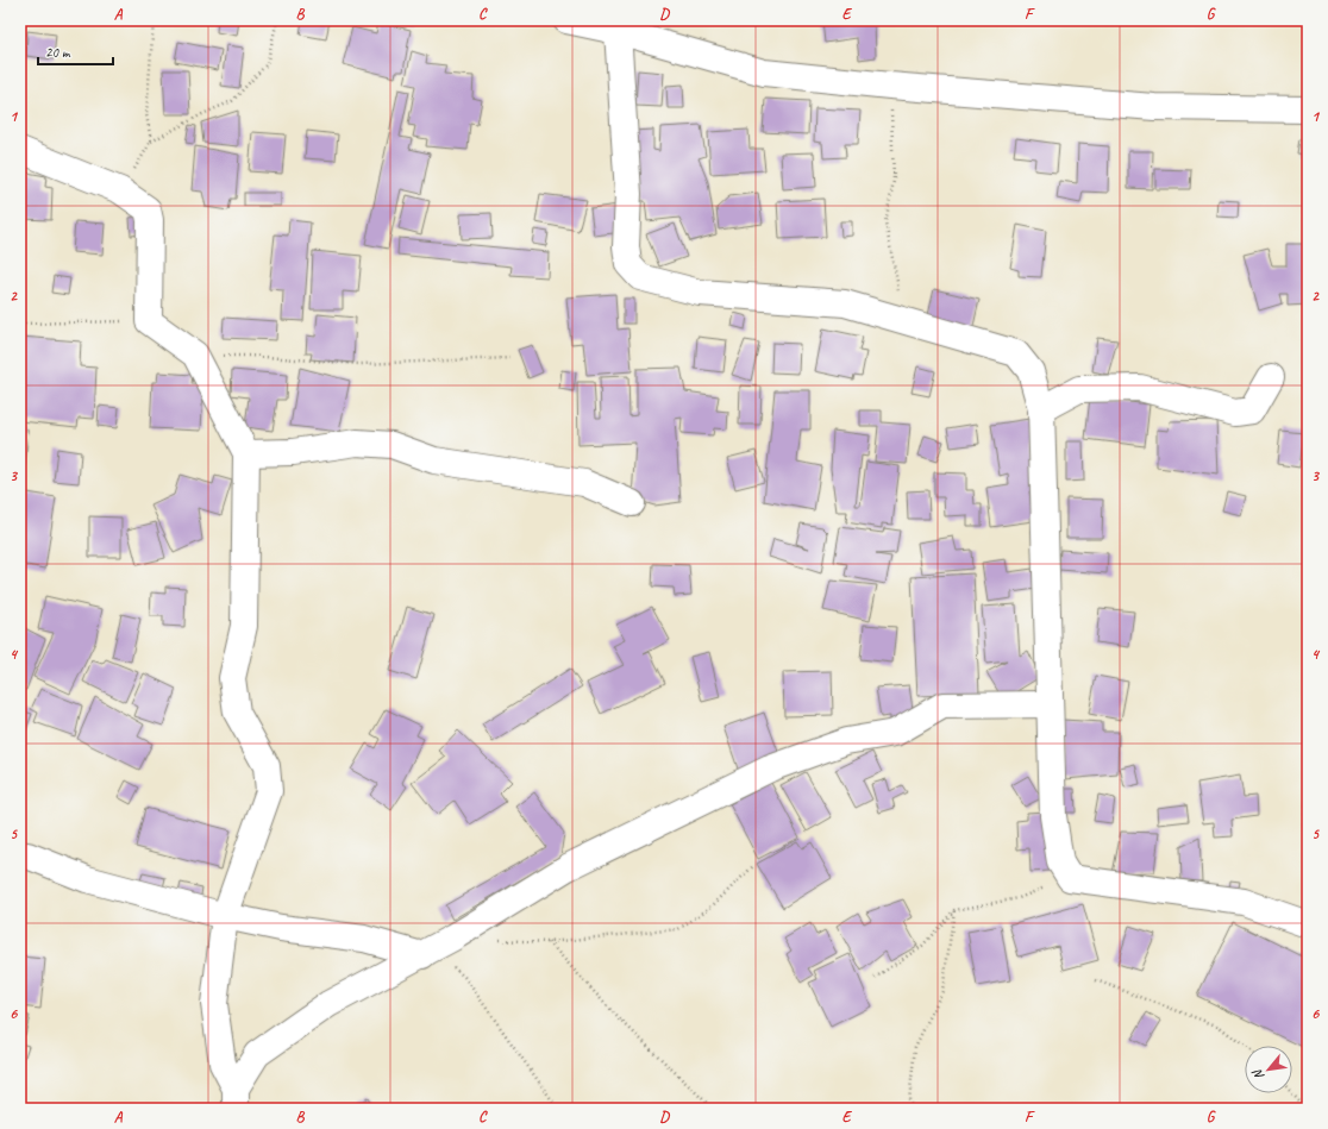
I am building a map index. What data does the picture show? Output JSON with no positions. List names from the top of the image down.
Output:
{
  "scale_bar": "20 m",
  "north": "bottom left",
  "grid": {
    "columns": [
      "A",
      "B",
      "C",
      "D",
      "E",
      "F",
      "G"
    ],
    "rows": [
      "1",
      "2",
      "3",
      "4",
      "5",
      "6"
    ]
  }
}
